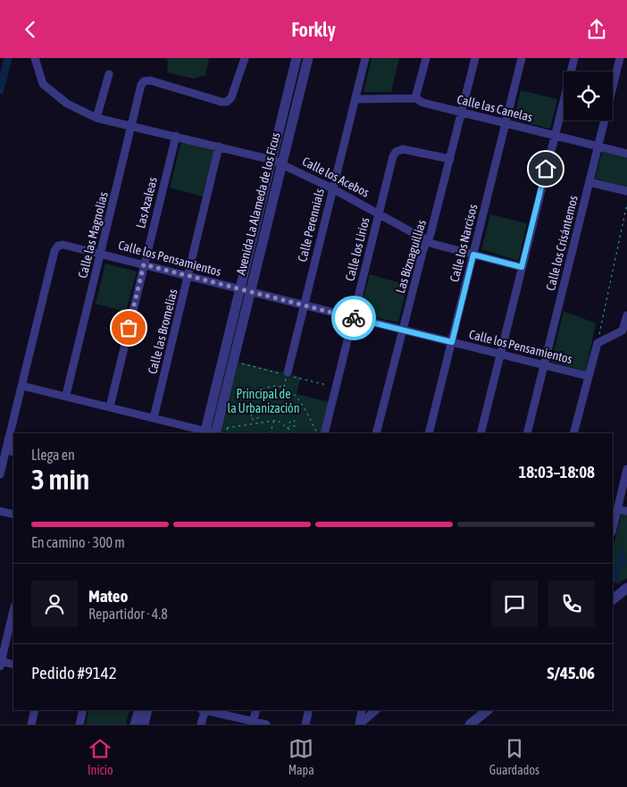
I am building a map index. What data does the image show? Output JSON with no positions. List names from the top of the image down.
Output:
{
  "streets": {
    "street": [
      "Calle las Canelas",
      "Calle los Acebos",
      "Las Azaleas",
      "Avenida La Alameda de los Ficus",
      "Calle Perennials",
      "Calle las Magnolias",
      "Calle los Narcisos",
      "Calle los Crisántemos",
      "Calle los Lirios",
      "Las Biznaguillias",
      "Calle los Pensamientos",
      "Calle las Bromelias"
    ]
  },
  "crossings": [
    ["Calle las Canelas", "Calle Perennials"],
    ["Calle las Canelas", "Calle los Narcisos"],
    ["Calle las Canelas", "Calle los Crisántemos"],
    ["Calle las Canelas", "Las Biznaguillias"],
    ["Calle los Acebos", "Las Azaleas"],
    ["Calle los Acebos", "Avenida La Alameda de los Ficus"],
    ["Calle los Acebos", "Calle Perennials"],
    ["Calle los Acebos", "Calle las Magnolias"],
    ["Calle los Acebos", "Calle los Narcisos"],
    ["Calle los Acebos", "Calle los Lirios"],
    ["Calle los Acebos", "Las Biznaguillias"],
    ["Calle los Acebos", "Calle las Bromelias"],
    ["Las Azaleas", "Calle los Pensamientos"],
    ["Avenida La Alameda de los Ficus", "Calle los Pensamientos"],
    ["Calle Perennials", "Calle los Pensamientos"],
    ["Calle las Magnolias", "Calle los Pensamientos"],
    ["Calle los Narcisos", "Calle los Pensamientos"],
    ["Calle los Crisántemos", "Calle los Pensamientos"],
    ["Calle los Lirios", "Las Biznaguillias"],
    ["Calle los Lirios", "Calle los Pensamientos"],
    ["Las Biznaguillias", "Calle los Pensamientos"],
    ["Calle los Pensamientos", "Calle las Bromelias"]
  ],
  "parks": ["Principal de la Urbanización"],
  "page": {
    "header": "Forkly",
    "heading": ["3 min", "Llega en", "18:03–18:08"],
    "panel": [
      "Mateo",
      "Repartidor · 4.8",
      "Pedido #9142",
      "S/45.06"
    ],
    "bar": "En camino · 300 m",
    "tabs": ["Inicio", "Mapa", "Guardados"]
  }
}
